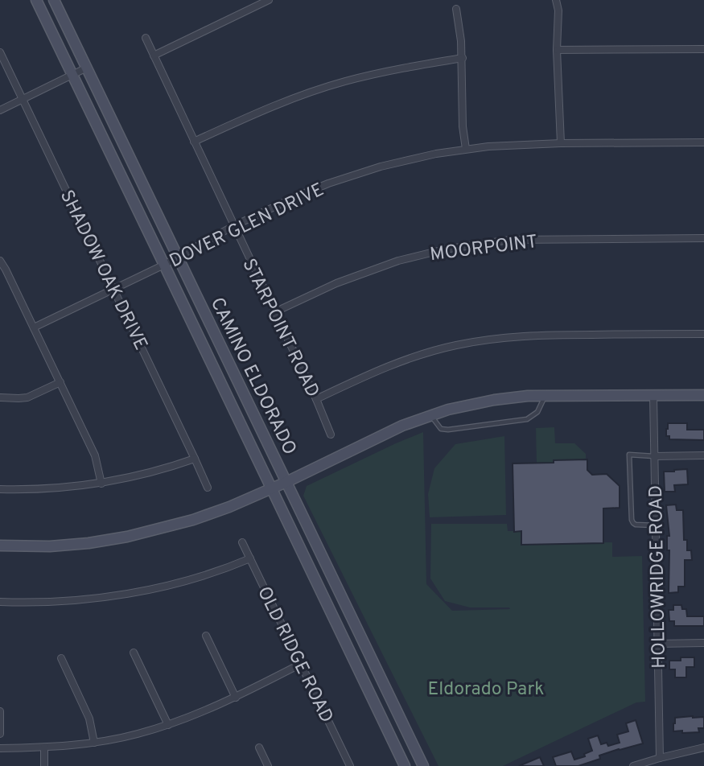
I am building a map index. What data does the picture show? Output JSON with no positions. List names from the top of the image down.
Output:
{
  "streets": {
    "main road": ["CAMINO ELDORADO"],
    "street": [
      "DOVER GLEN DRIVE",
      "MOORPOINT",
      "SHADOW OAK DRIVE",
      "STARPOINT ROAD",
      "HOLLOWRIDGE ROAD",
      "OLD RIDGE ROAD"
    ]
  },
  "crossings": [
    ["DOVER GLEN DRIVE", "SHADOW OAK DRIVE"],
    ["DOVER GLEN DRIVE", "STARPOINT ROAD"],
    ["DOVER GLEN DRIVE", "CAMINO ELDORADO"],
    ["MOORPOINT", "STARPOINT ROAD"]
  ],
  "parks": ["Eldorado Park"]
}
